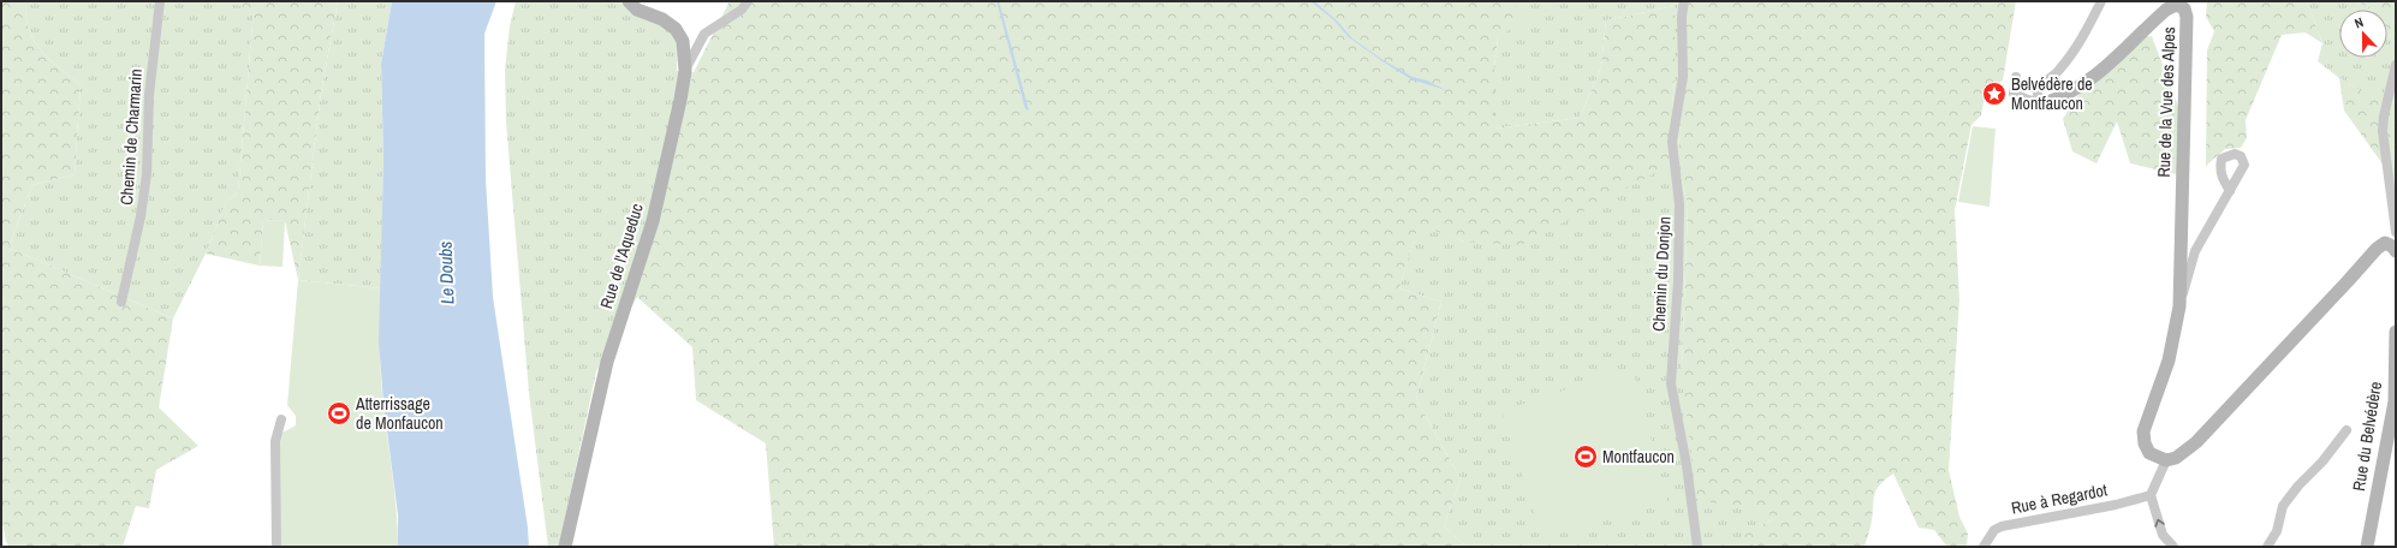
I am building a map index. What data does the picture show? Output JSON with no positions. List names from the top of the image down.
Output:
{
  "streets": {
    "street": [
      "Rue de la Vue des Alpes",
      "Chemin de Charmarin",
      "Rue de l'Aqueduc",
      "Chemin du Donjon",
      "Rue du Belvédère",
      "Rue à Regardot"
    ]
  },
  "water": ["Le Doubs"],
  "places": {
    "place": ["Belvédère de Montfaucon"],
    "sports": ["Atterrissage de Monfaucon", "Montfaucon"]
  },
  "north": "top"
}
